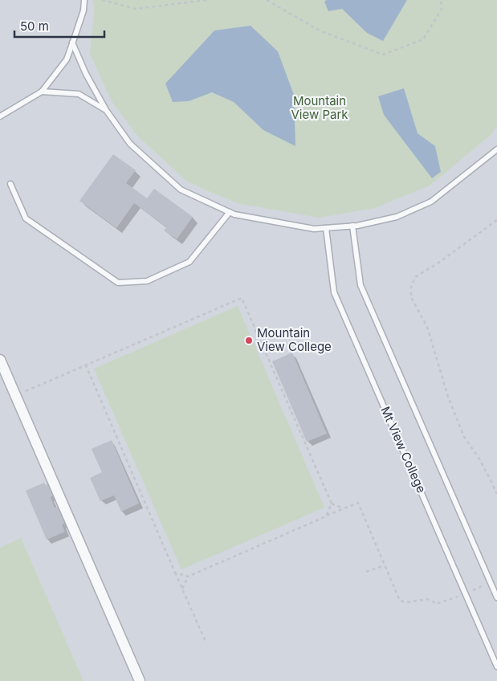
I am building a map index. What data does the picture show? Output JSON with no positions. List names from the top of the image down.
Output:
{
  "streets": {
    "lane": ["Mt View College"]
  },
  "parks": ["Mountain View Park"],
  "places": ["Mountain View College"],
  "scale_bar": "50 m"
}
